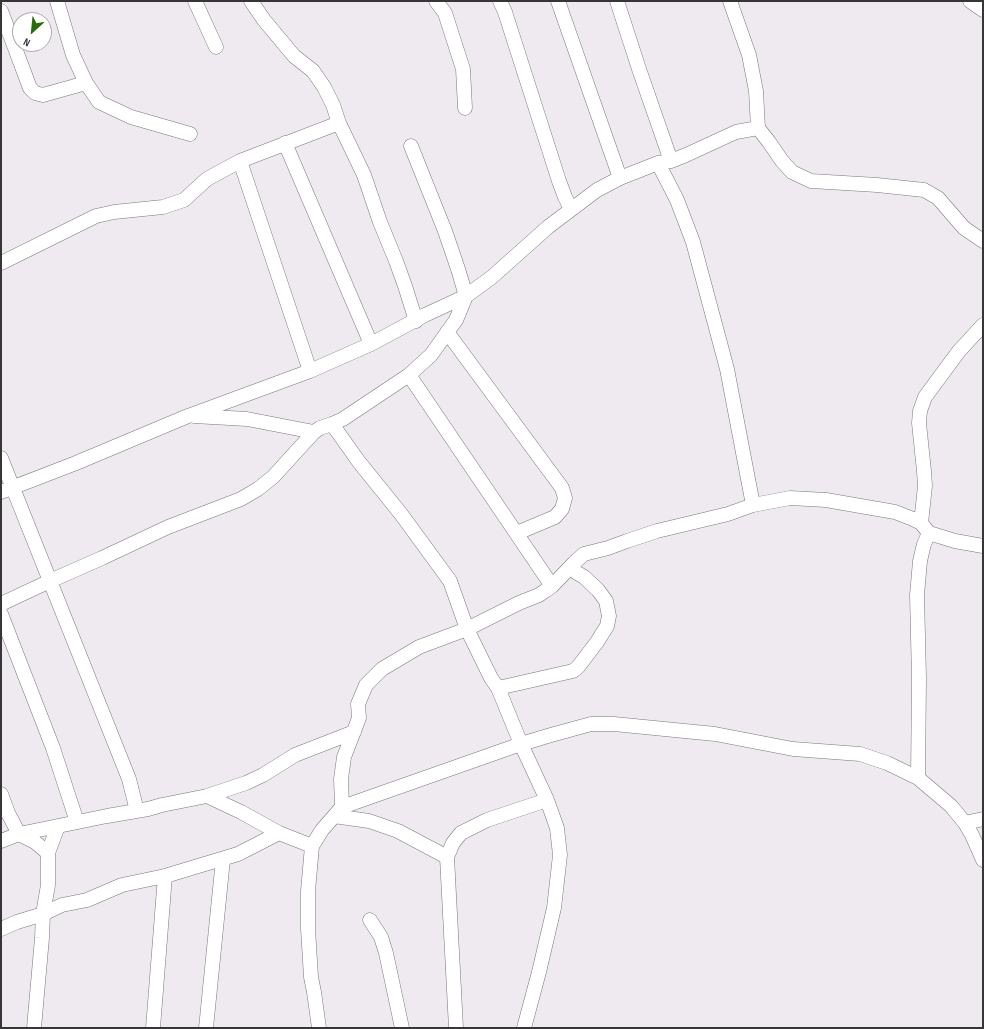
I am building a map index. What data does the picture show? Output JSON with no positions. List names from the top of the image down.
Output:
{
  "north": "bottom left"
}
